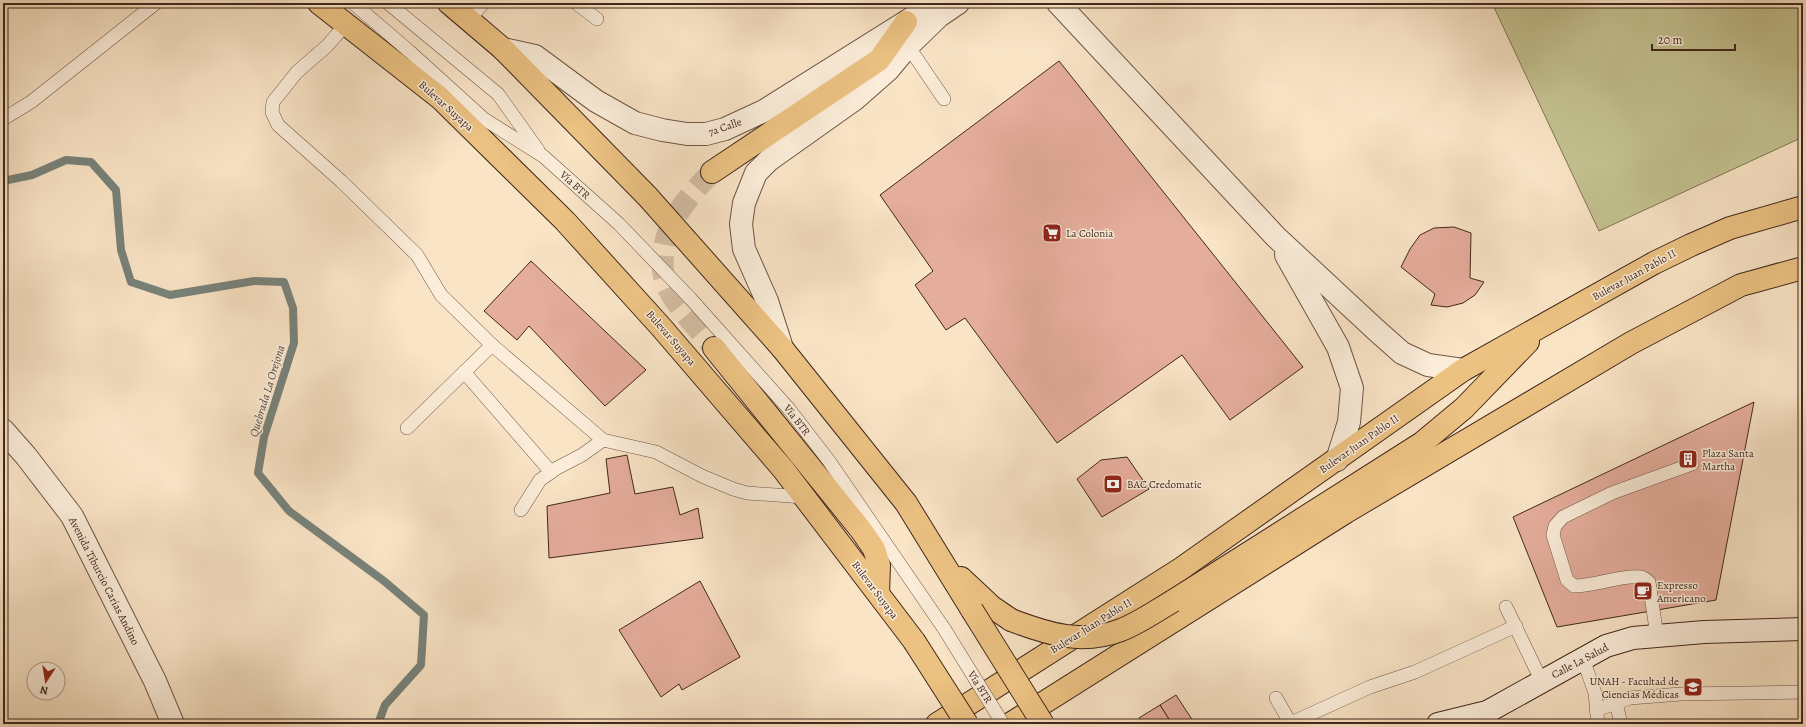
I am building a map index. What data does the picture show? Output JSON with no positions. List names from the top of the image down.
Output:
{
  "streets": {
    "main road": ["Bulevar Suyapa", "Bulevar Juan Pablo II"],
    "street": ["7a Calle", "Avenida Tiburcio Carías Andino", "Calle La Salud"],
    "lane": ["Vía BTR"]
  },
  "water": ["Quebrada La Orejona"],
  "places": {
    "supermarket": ["La Colonia"],
    "building": ["Plaza Santa Martha"],
    "bank": ["BAC Credomatic"],
    "cafe": ["Expresso Americano"],
    "school or university": ["UNAH - Facultad de Ciencias Médicas"]
  },
  "scale_bar": "20 m",
  "north": "bottom"
}
